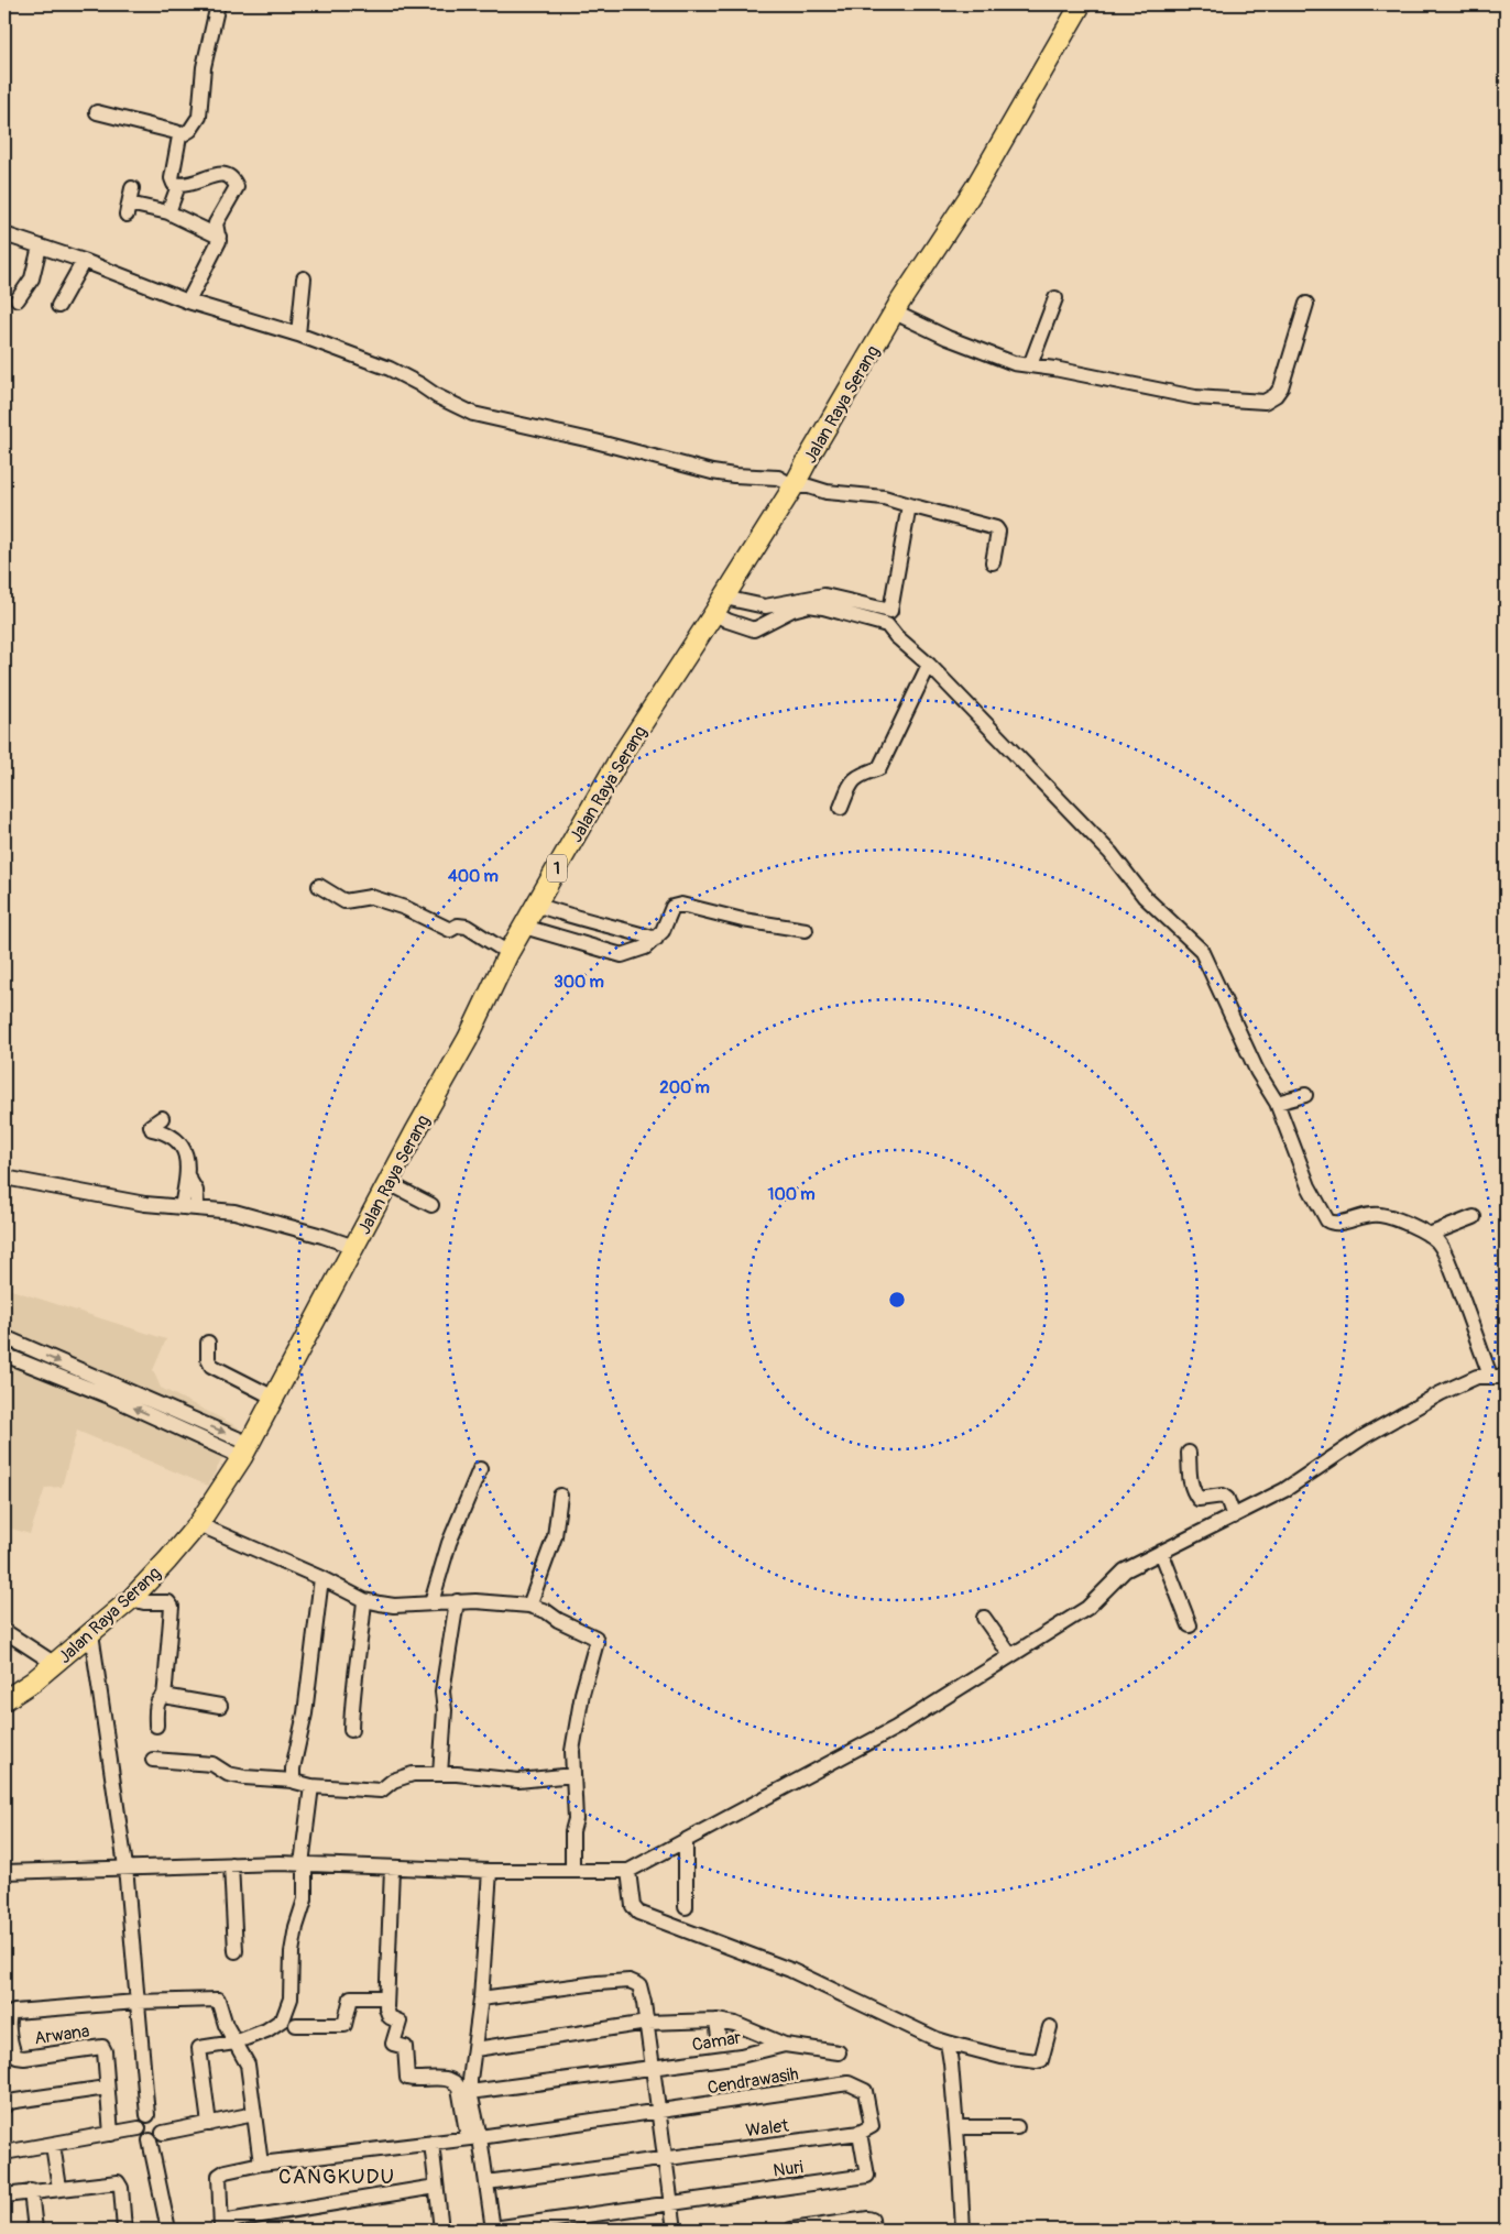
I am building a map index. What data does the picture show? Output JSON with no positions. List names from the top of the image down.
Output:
{
  "streets": {
    "highway": ["Jalan Raya Serang", "1"],
    "street": [
      "Arwana",
      "Camar",
      "Cendrawasih",
      "Walet",
      "Nuri"
    ]
  },
  "crossings": [
    ["Cendrawasih", "Walet"],
    ["Cendrawasih", "Nuri"],
    ["Walet", "Nuri"]
  ],
  "districts": ["CANGKUDU"],
  "rings": [
    "400 m",
    "300 m",
    "200 m",
    "100 m"
  ]
}
